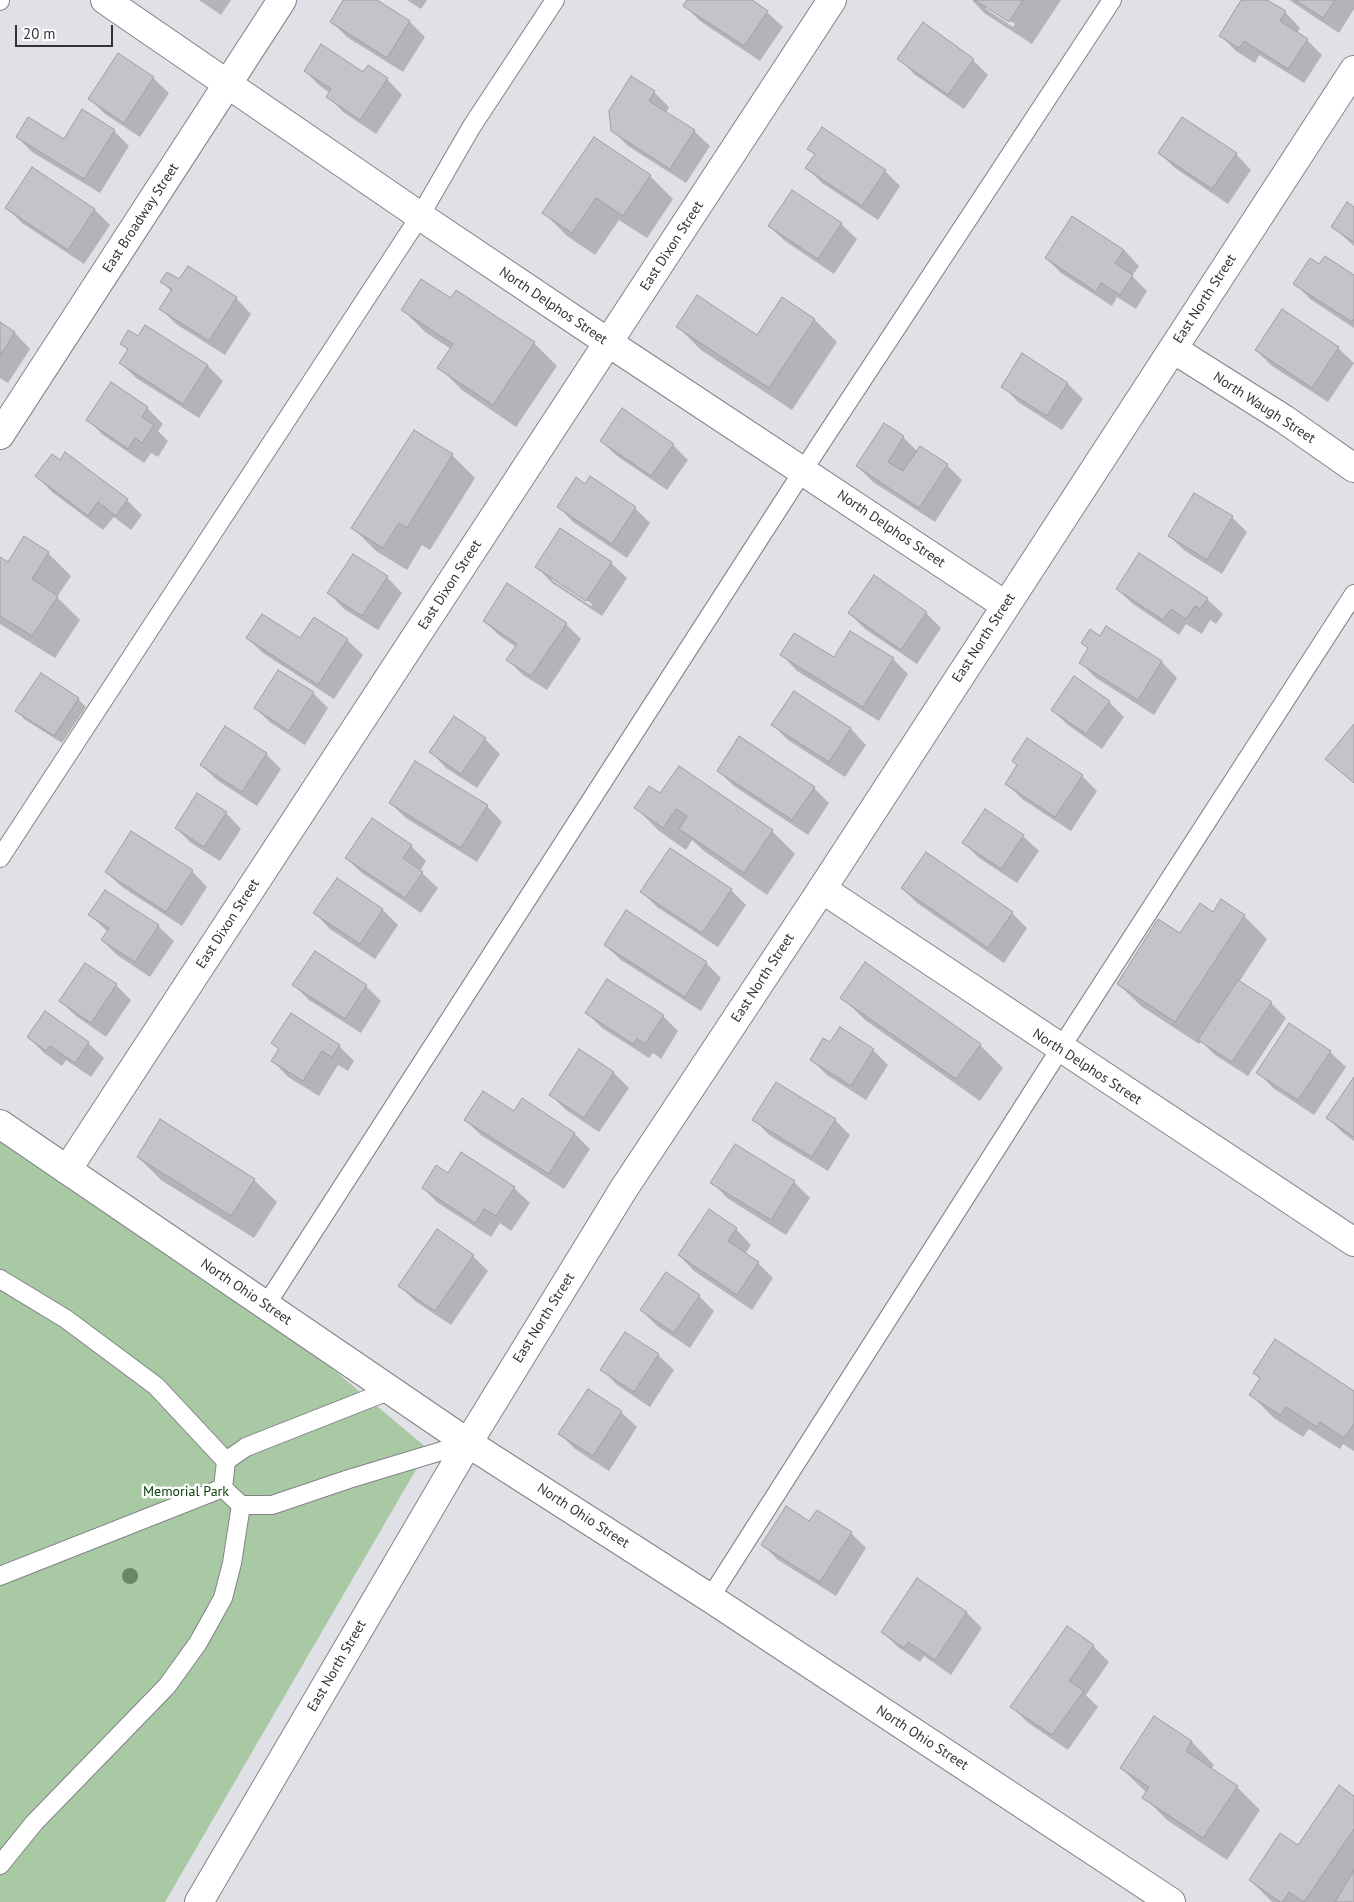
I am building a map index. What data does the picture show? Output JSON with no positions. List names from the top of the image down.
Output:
{
  "streets": {
    "street": [
      "East Broadway Street",
      "East Dixon Street",
      "East North Street",
      "North Delphos Street",
      "North Waugh Street",
      "North Ohio Street"
    ]
  },
  "crossings": [
    ["East Broadway Street", "North Delphos Street"],
    ["East Dixon Street", "North Delphos Street"],
    ["East Dixon Street", "North Ohio Street"],
    ["East North Street", "North Delphos Street"],
    ["East North Street", "North Waugh Street"],
    ["East North Street", "North Ohio Street"]
  ],
  "parks": ["Memorial Park"],
  "scale_bar": "20 m"
}
